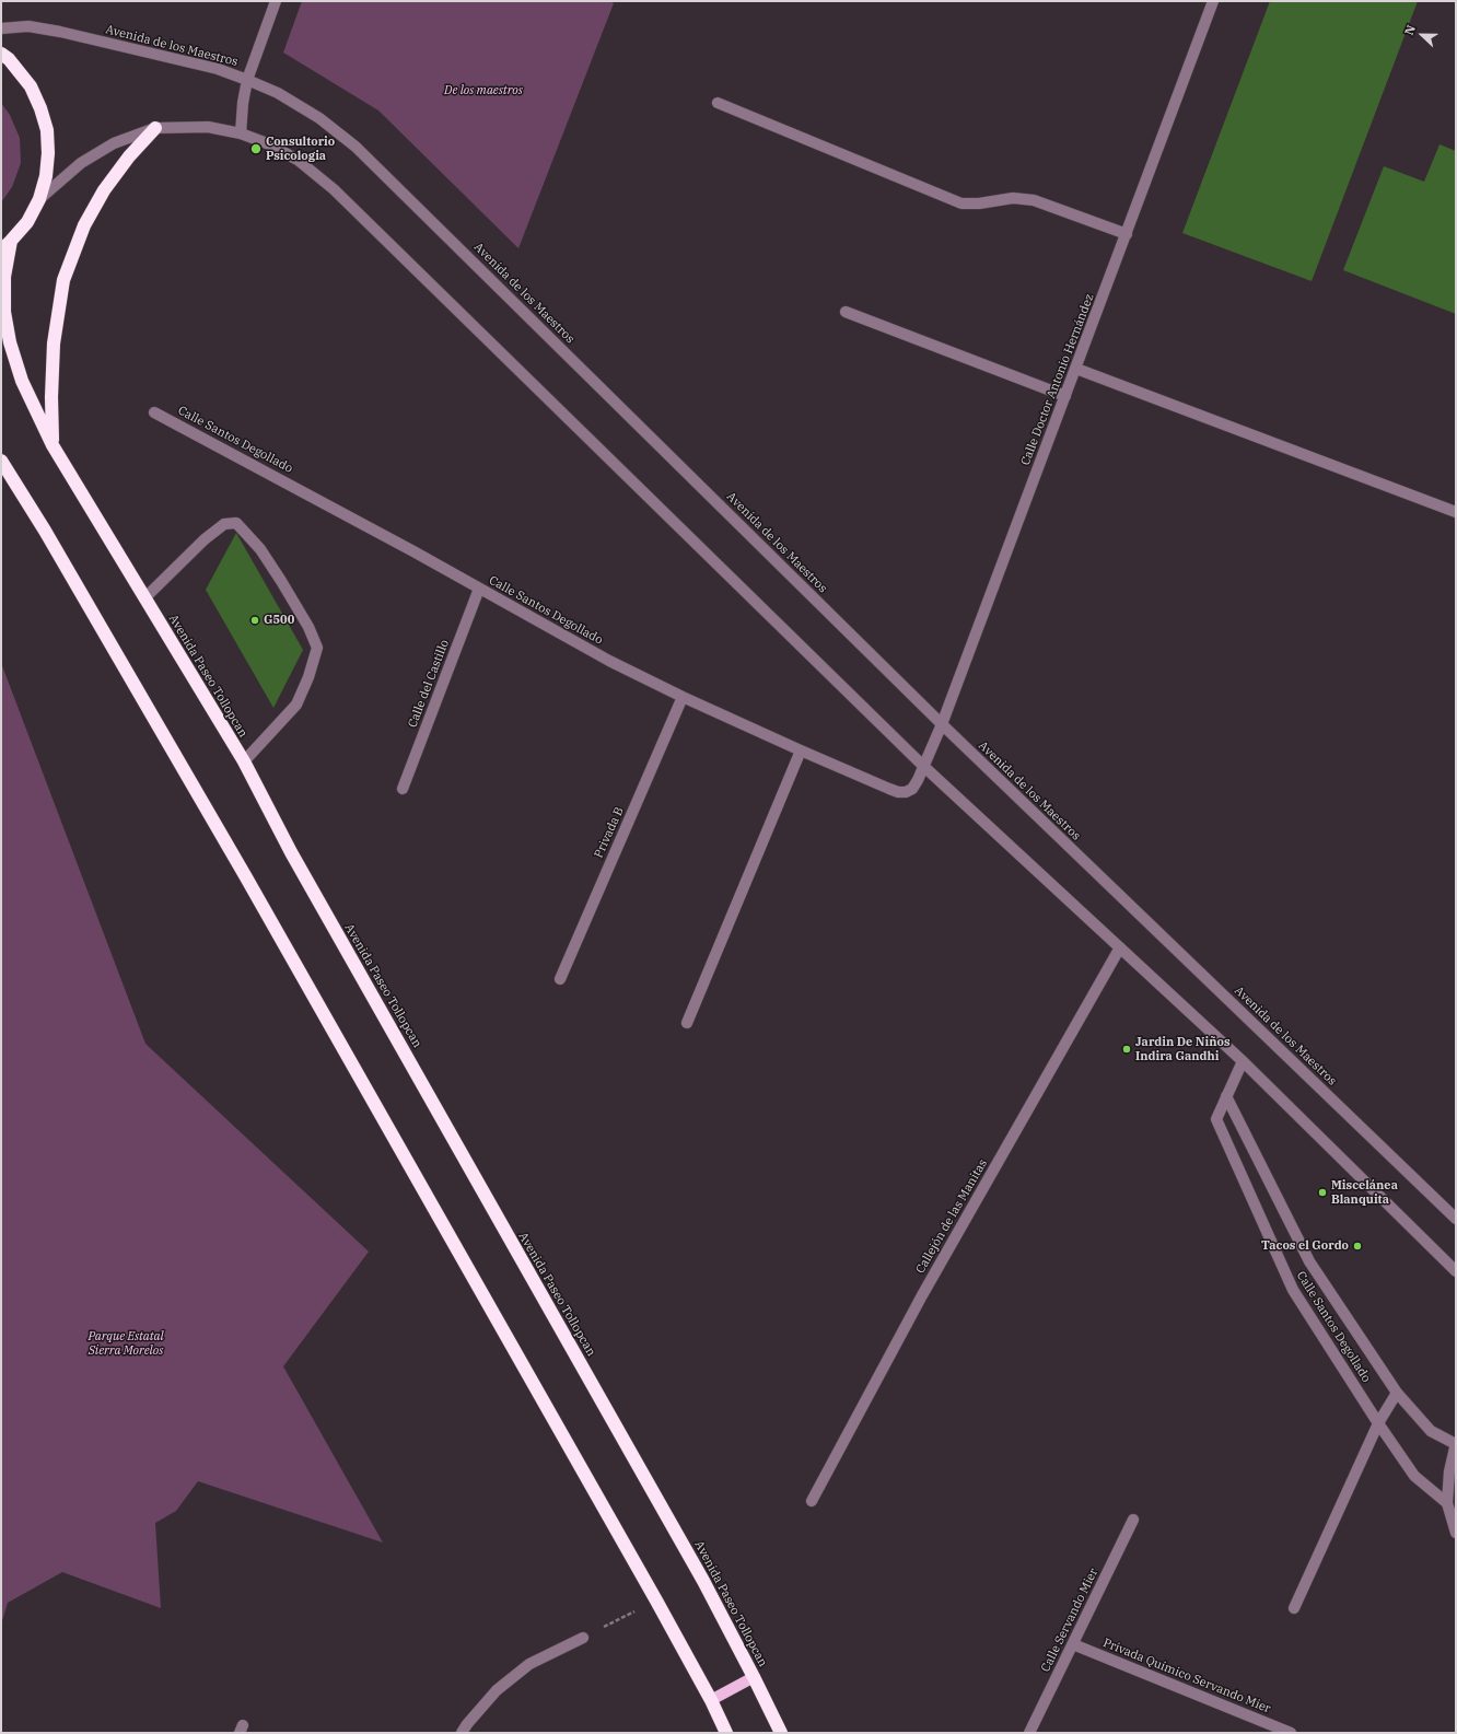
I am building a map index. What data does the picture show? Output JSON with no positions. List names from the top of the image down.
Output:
{
  "streets": {
    "highway": ["Avenida Paseo Tollopcan"],
    "street": [
      "Avenida de los Maestros",
      "Calle Doctor Antonio Hernández",
      "Calle Santos Degollado",
      "Calle del Castillo",
      "Privada B",
      "Callejón de las Manitas",
      "Calle Servando Mier",
      "Privada Químico Servando Mier"
    ]
  },
  "crossings": [
    ["Avenida de los Maestros", "Calle Doctor Antonio Hernández"],
    ["Calle Doctor Antonio Hernández", "Calle Santos Degollado"],
    ["Calle Santos Degollado", "Calle del Castillo"],
    ["Calle Santos Degollado", "Privada B"],
    ["Calle Servando Mier", "Privada Químico Servando Mier"]
  ],
  "parks": ["De los maestros", "Parque Estatal Sierra Morelos"],
  "places": [
    "Consultorio Psicologia",
    "G500",
    "Jardin De Niños Indira Gandhi",
    "Miscelánea Blanquita",
    "Tacos el Gordo"
  ],
  "north": "left"
}
